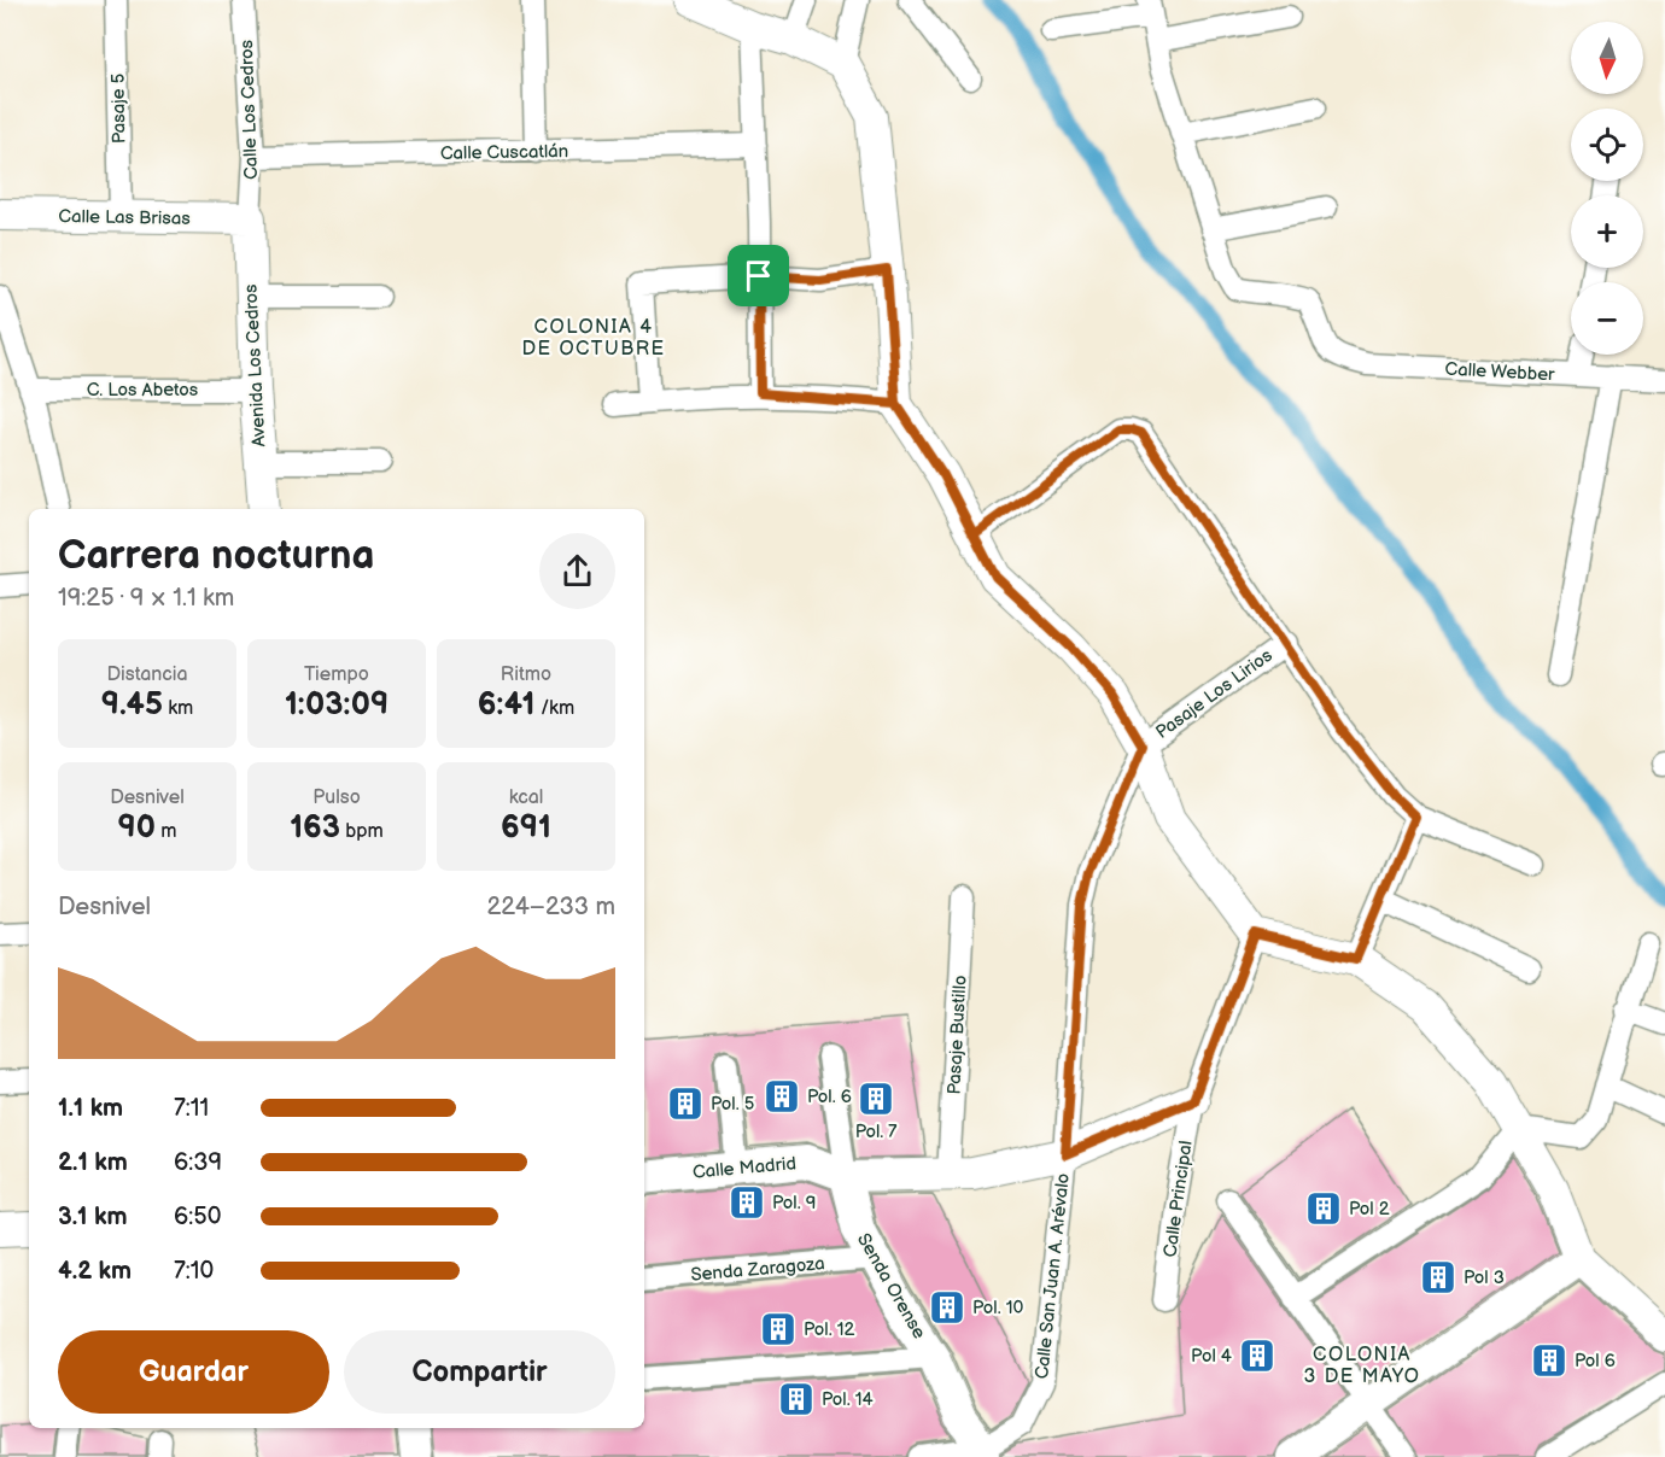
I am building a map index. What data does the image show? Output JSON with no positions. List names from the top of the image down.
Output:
{
  "streets": {
    "street": [
      "Pasaje 5",
      "Calle Los Cedros",
      "Calle Cuscatlán",
      "Calle Las Brisas",
      "Avenida Los Cedros",
      "Calle Webber",
      "C. Los Abetos",
      "Pasaje Los Lirios",
      "Pasaje Bustillo",
      "Calle Madrid",
      "Calle Principal",
      "Senda Zaragoza",
      "Calle San Juan A. Arévalo",
      "Senda Orense"
    ]
  },
  "crossings": [
    ["Pasaje 5", "Calle Las Brisas"],
    ["Calle Los Cedros", "Calle Cuscatlán"],
    ["Calle Los Cedros", "Calle Las Brisas"],
    ["Calle Los Cedros", "Avenida Los Cedros"],
    ["Calle Las Brisas", "Avenida Los Cedros"],
    ["Avenida Los Cedros", "C. Los Abetos"],
    ["Pasaje Los Lirios", "Calle San Juan A. Arévalo"],
    ["Calle Madrid", "Senda Orense"],
    ["Senda Zaragoza", "Senda Orense"],
    ["Calle San Juan A. Arévalo", "Senda Orense"]
  ],
  "districts": ["COLONIA 4 DE OCTUBRE", "COLONIA 3 DE MAYO"],
  "places": {
    "building": [
      "Pol. 6",
      "Pol. 7",
      "Pol. 5",
      "Pol. 9",
      "Pol 2",
      "Pol 3",
      "Pol. 10",
      "Pol. 12",
      "Pol 4",
      "Pol 6",
      "Pol. 14"
    ]
  },
  "north": "bottom",
  "page": {
    "map_buttons": ["+", "−"],
    "heading": ["Carrera nocturna", "19:25 · 9 × 1.1 km"],
    "stats": [
      ["Distancia", "9.45 km"],
      ["Tiempo", "1:03:09"],
      ["Ritmo", "6:41 /km"],
      ["Desnivel", "90 m"],
      ["Pulso", "163 bpm"],
      ["kcal", "691"]
    ],
    "chart": ["Desnivel", "224–233 m"],
    "list": [
      {
        "name": "1.1 km",
        "note": "7:11"
      },
      {
        "name": "2.1 km",
        "note": "6:39"
      },
      {
        "name": "3.1 km",
        "note": "6:50"
      },
      {
        "name": "4.2 km",
        "note": "7:10"
      }
    ],
    "buttons": ["Guardar", "Compartir"]
  }
}
